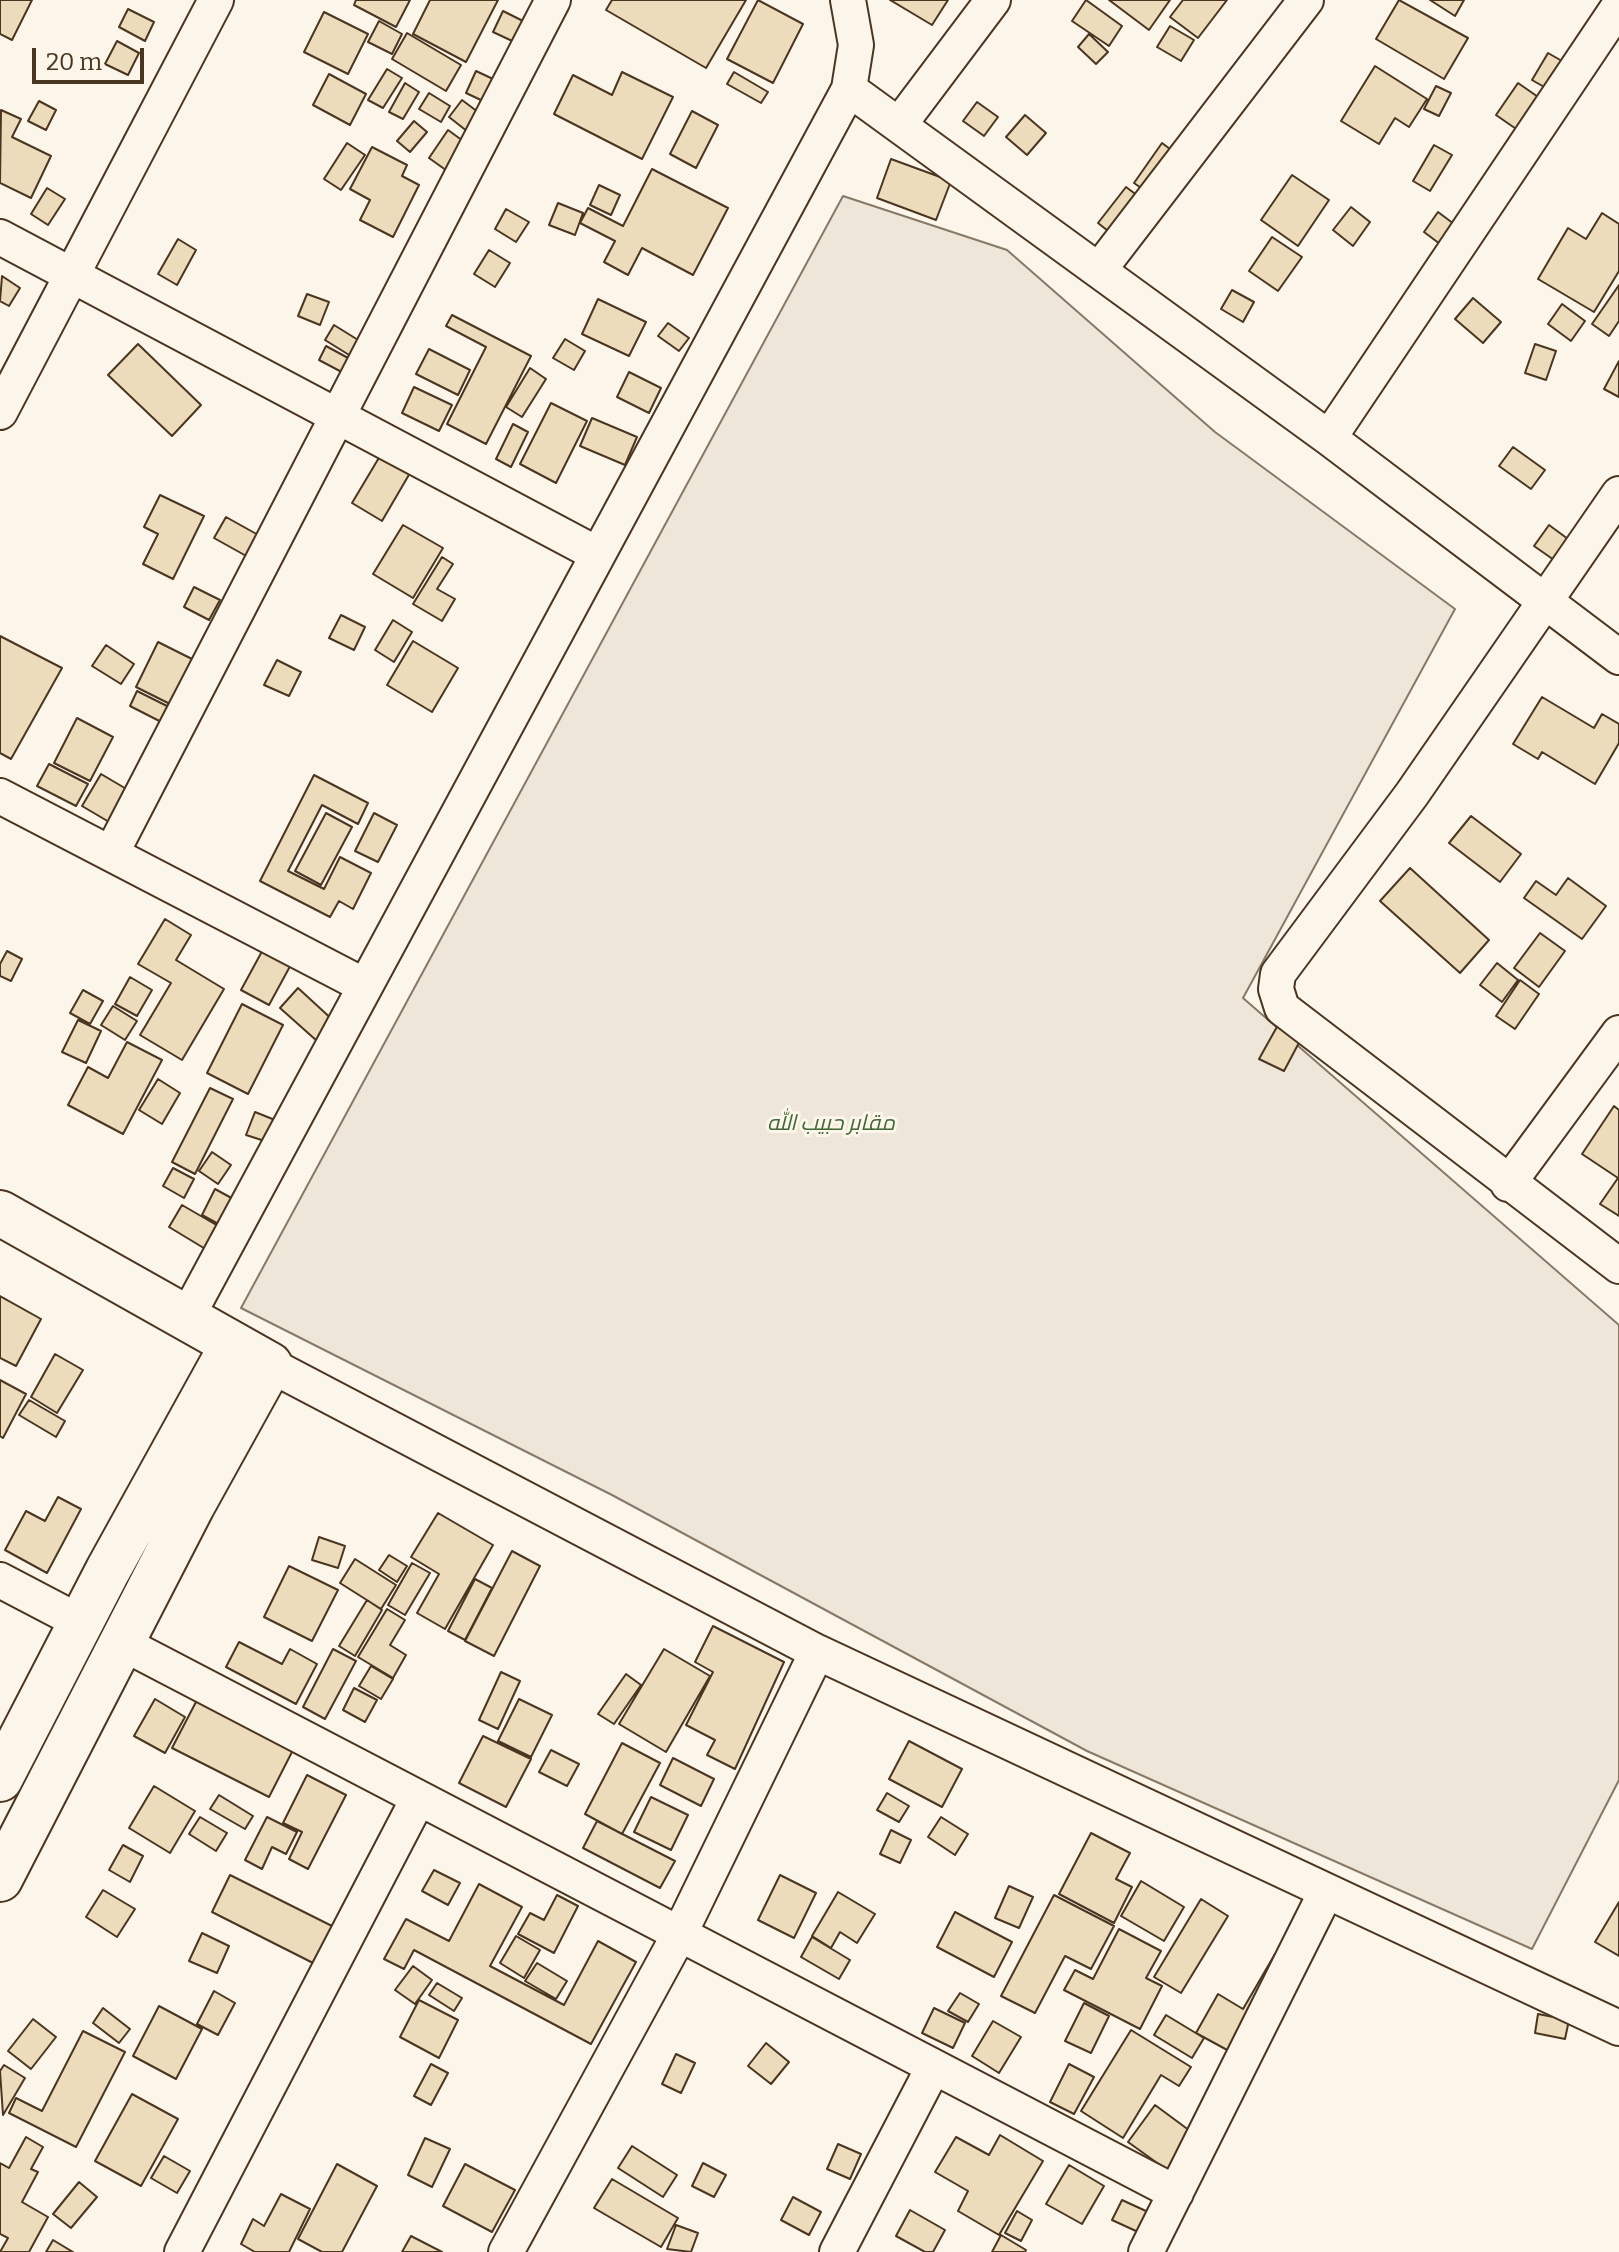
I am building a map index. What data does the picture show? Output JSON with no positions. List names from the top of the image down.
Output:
{
  "parks": ["مقابر حبيب الله"],
  "scale_bar": "20 m"
}
